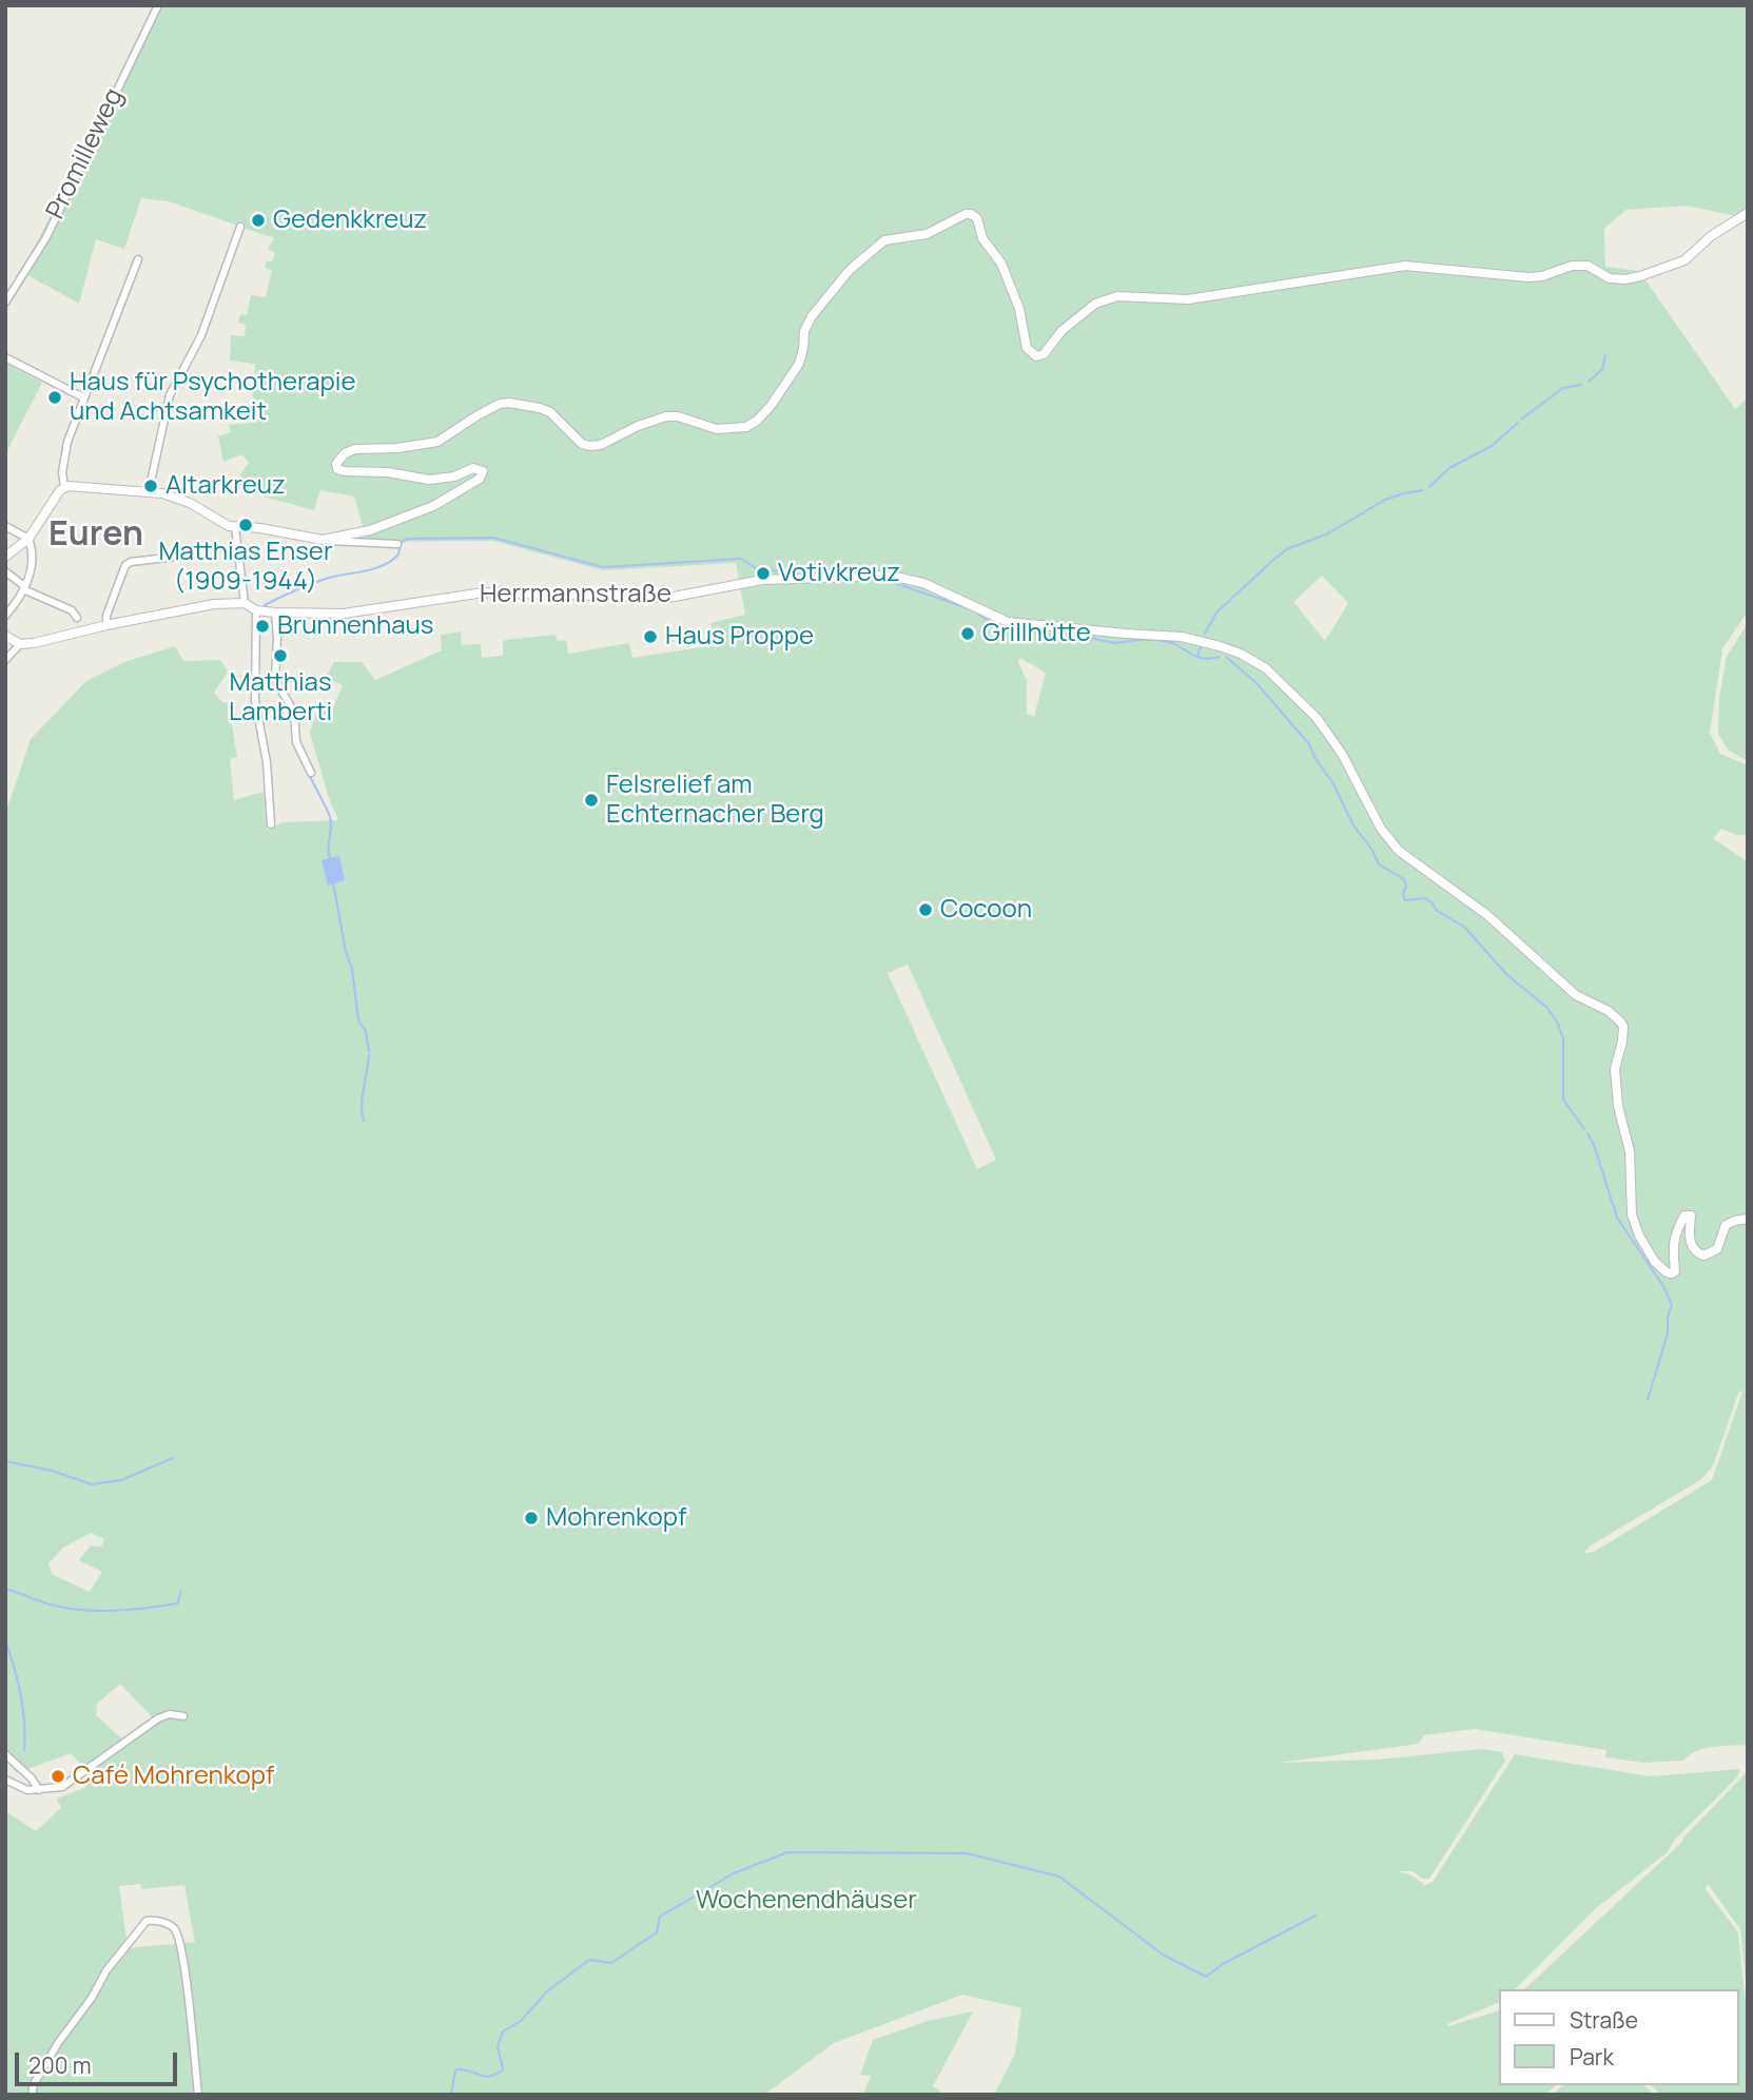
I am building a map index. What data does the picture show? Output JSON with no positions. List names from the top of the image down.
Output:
{
  "streets": {
    "street": ["Promilleweg", "Herrmannstraße"]
  },
  "districts": ["Euren"],
  "parks": ["Wochenendhäuser"],
  "places": [
    "Gedenkkreuz",
    "Haus für Psychotherapie und Achtsamkeit",
    "Altarkreuz",
    "Matthias Enser (1909-1944)",
    "Votivkreuz",
    "Brunnenhaus",
    "Grillhütte",
    "Haus Proppe",
    "Matthias Lamberti",
    "Felsrelief am Echternacher Berg",
    "Cocoon",
    "Mohrenkopf",
    "Café Mohrenkopf"
  ],
  "legend": ["Straße", "Park"],
  "scale_bar": "200 m"
}
